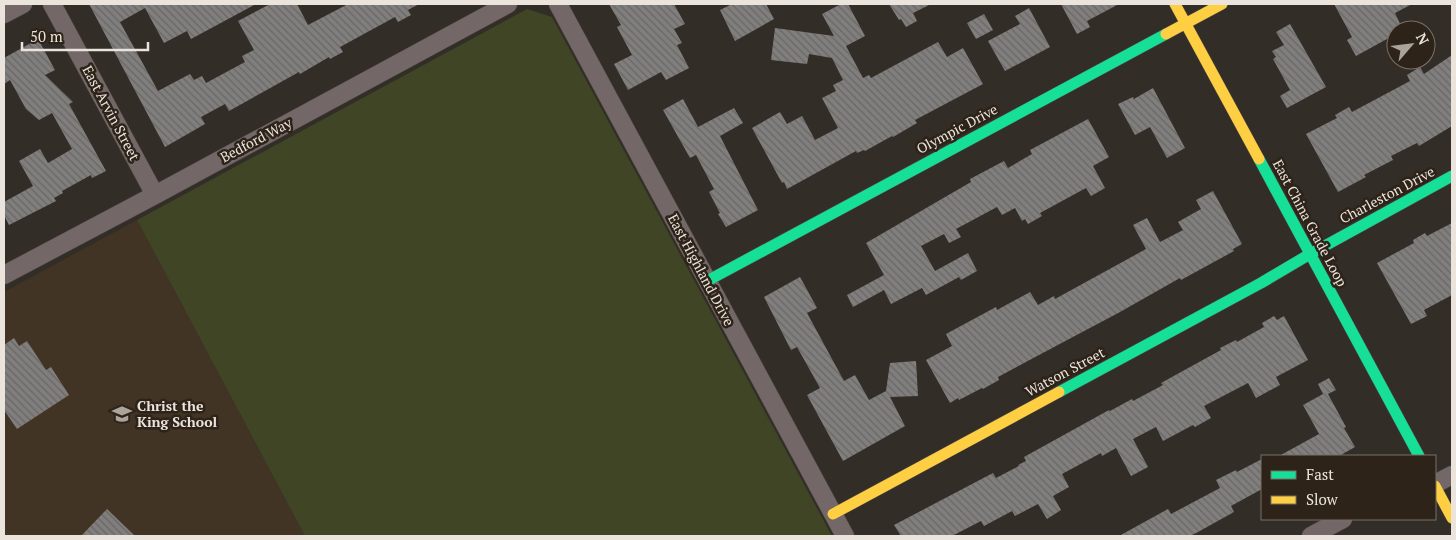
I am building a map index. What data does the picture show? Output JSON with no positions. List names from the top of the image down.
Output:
{
  "streets": {
    "street": [
      "East Arvin Street",
      "Olympic Drive",
      "Bedford Way",
      "Charleston Drive",
      "East China Grade Loop",
      "East Highland Drive",
      "Watson Street"
    ]
  },
  "crossings": [
    ["East Arvin Street", "Bedford Way"],
    ["Olympic Drive", "East China Grade Loop"],
    ["Olympic Drive", "East Highland Drive"],
    ["Charleston Drive", "East China Grade Loop"],
    ["Charleston Drive", "Watson Street"],
    ["East China Grade Loop", "Watson Street"],
    ["East Highland Drive", "Watson Street"]
  ],
  "places": {
    "school or university": ["Christ the King School"]
  },
  "legend": ["Fast", "Slow"],
  "scale_bar": "50 m",
  "north": "top right"
}
